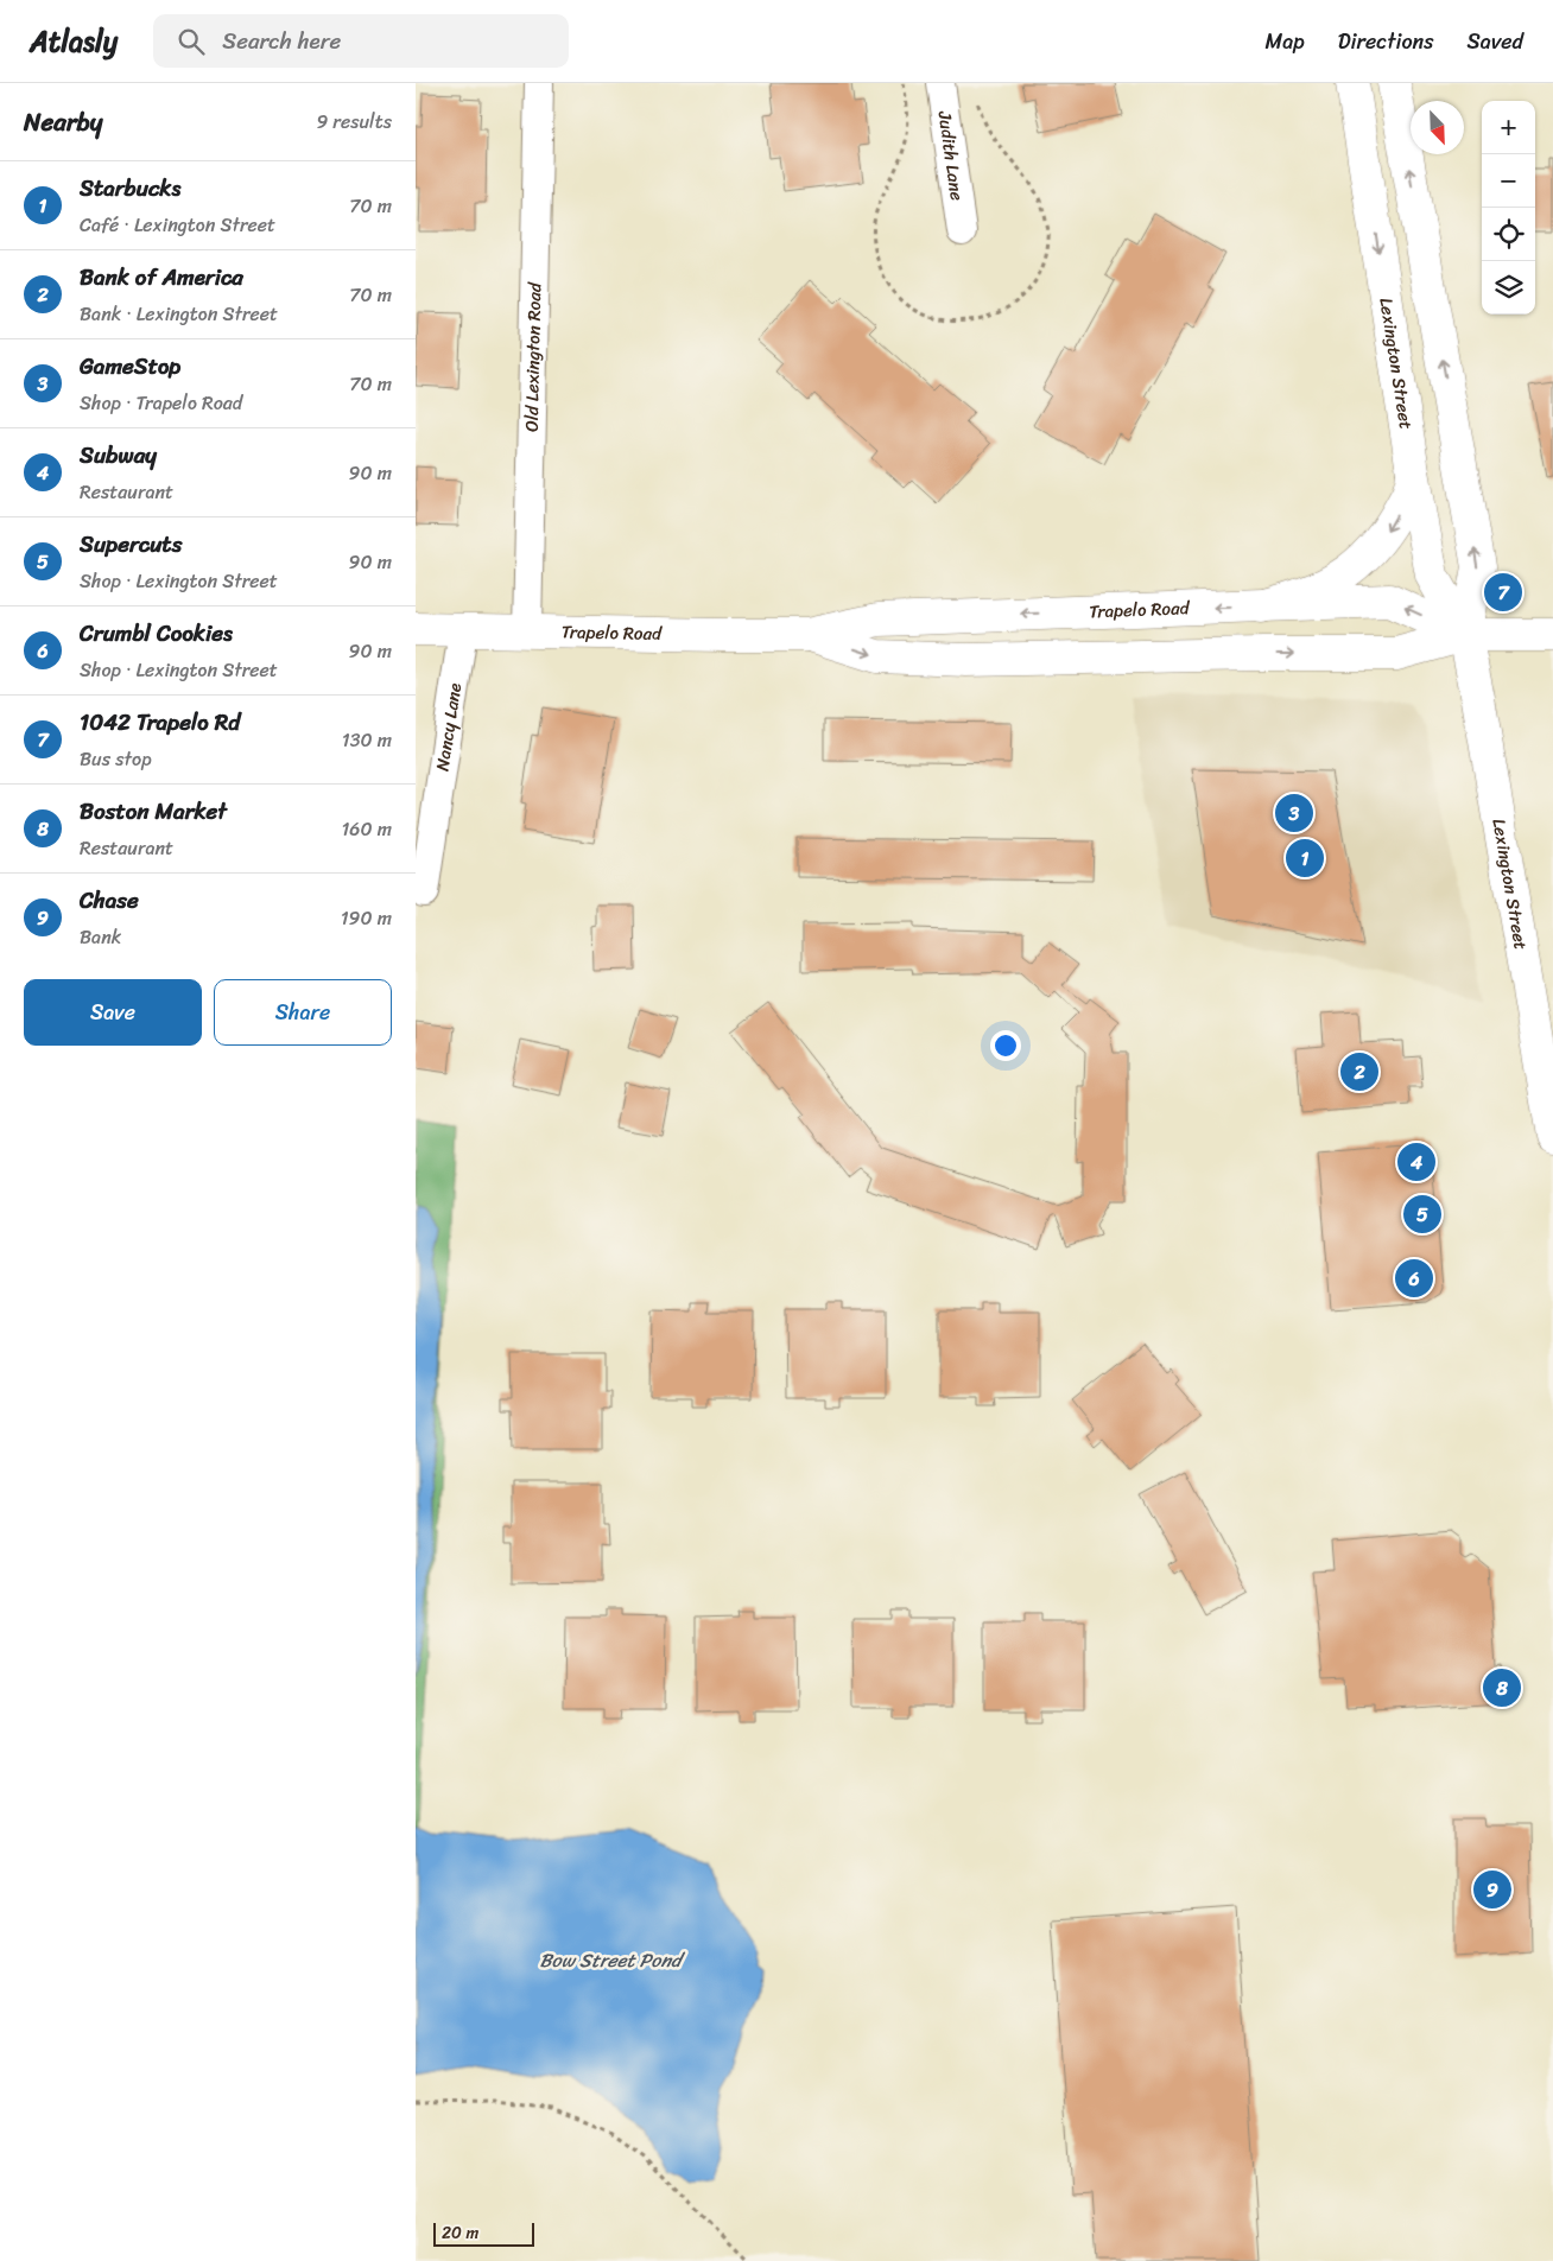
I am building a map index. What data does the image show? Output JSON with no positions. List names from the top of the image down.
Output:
{
  "streets": {
    "main road": ["Lexington Street", "Trapelo Road"],
    "street": ["Judith Lane", "Old Lexington Road", "Nancy Lane"]
  },
  "crossings": [
    ["Old Lexington Road", "Trapelo Road"],
    ["Lexington Street", "Trapelo Road"],
    ["Trapelo Road", "Nancy Lane"]
  ],
  "water": ["Bow Street Pond"],
  "scale_bar": "20 m",
  "north": "bottom right",
  "page": {
    "header": "Atlasly",
    "search": "Search here",
    "nav": ["Map", "Directions", "Saved"],
    "heading": ["Nearby", "9 results"],
    "map_buttons": ["+", "−"],
    "list": [
      {
        "mark": "1",
        "name": "Starbucks",
        "note": "Café · Lexington Street",
        "value": "70 m"
      },
      {
        "mark": "2",
        "name": "Bank of America",
        "note": "Bank · Lexington Street",
        "value": "70 m"
      },
      {
        "mark": "3",
        "name": "GameStop",
        "note": "Shop · Trapelo Road",
        "value": "70 m"
      },
      {
        "mark": "4",
        "name": "Subway",
        "note": "Restaurant",
        "value": "90 m"
      },
      {
        "mark": "5",
        "name": "Supercuts",
        "note": "Shop · Lexington Street",
        "value": "90 m"
      },
      {
        "mark": "6",
        "name": "Crumbl Cookies",
        "note": "Shop · Lexington Street",
        "value": "90 m"
      },
      {
        "mark": "7",
        "name": "1042 Trapelo Rd",
        "note": "Bus stop",
        "value": "130 m"
      },
      {
        "mark": "8",
        "name": "Boston Market",
        "note": "Restaurant",
        "value": "160 m"
      },
      {
        "mark": "9",
        "name": "Chase",
        "note": "Bank",
        "value": "190 m"
      }
    ],
    "pins": [
      "7",
      "3",
      "1",
      "2",
      "4",
      "5",
      "6",
      "8",
      "9"
    ],
    "buttons": ["Save", "Share"],
    "scale": "20 m"
  }
}
